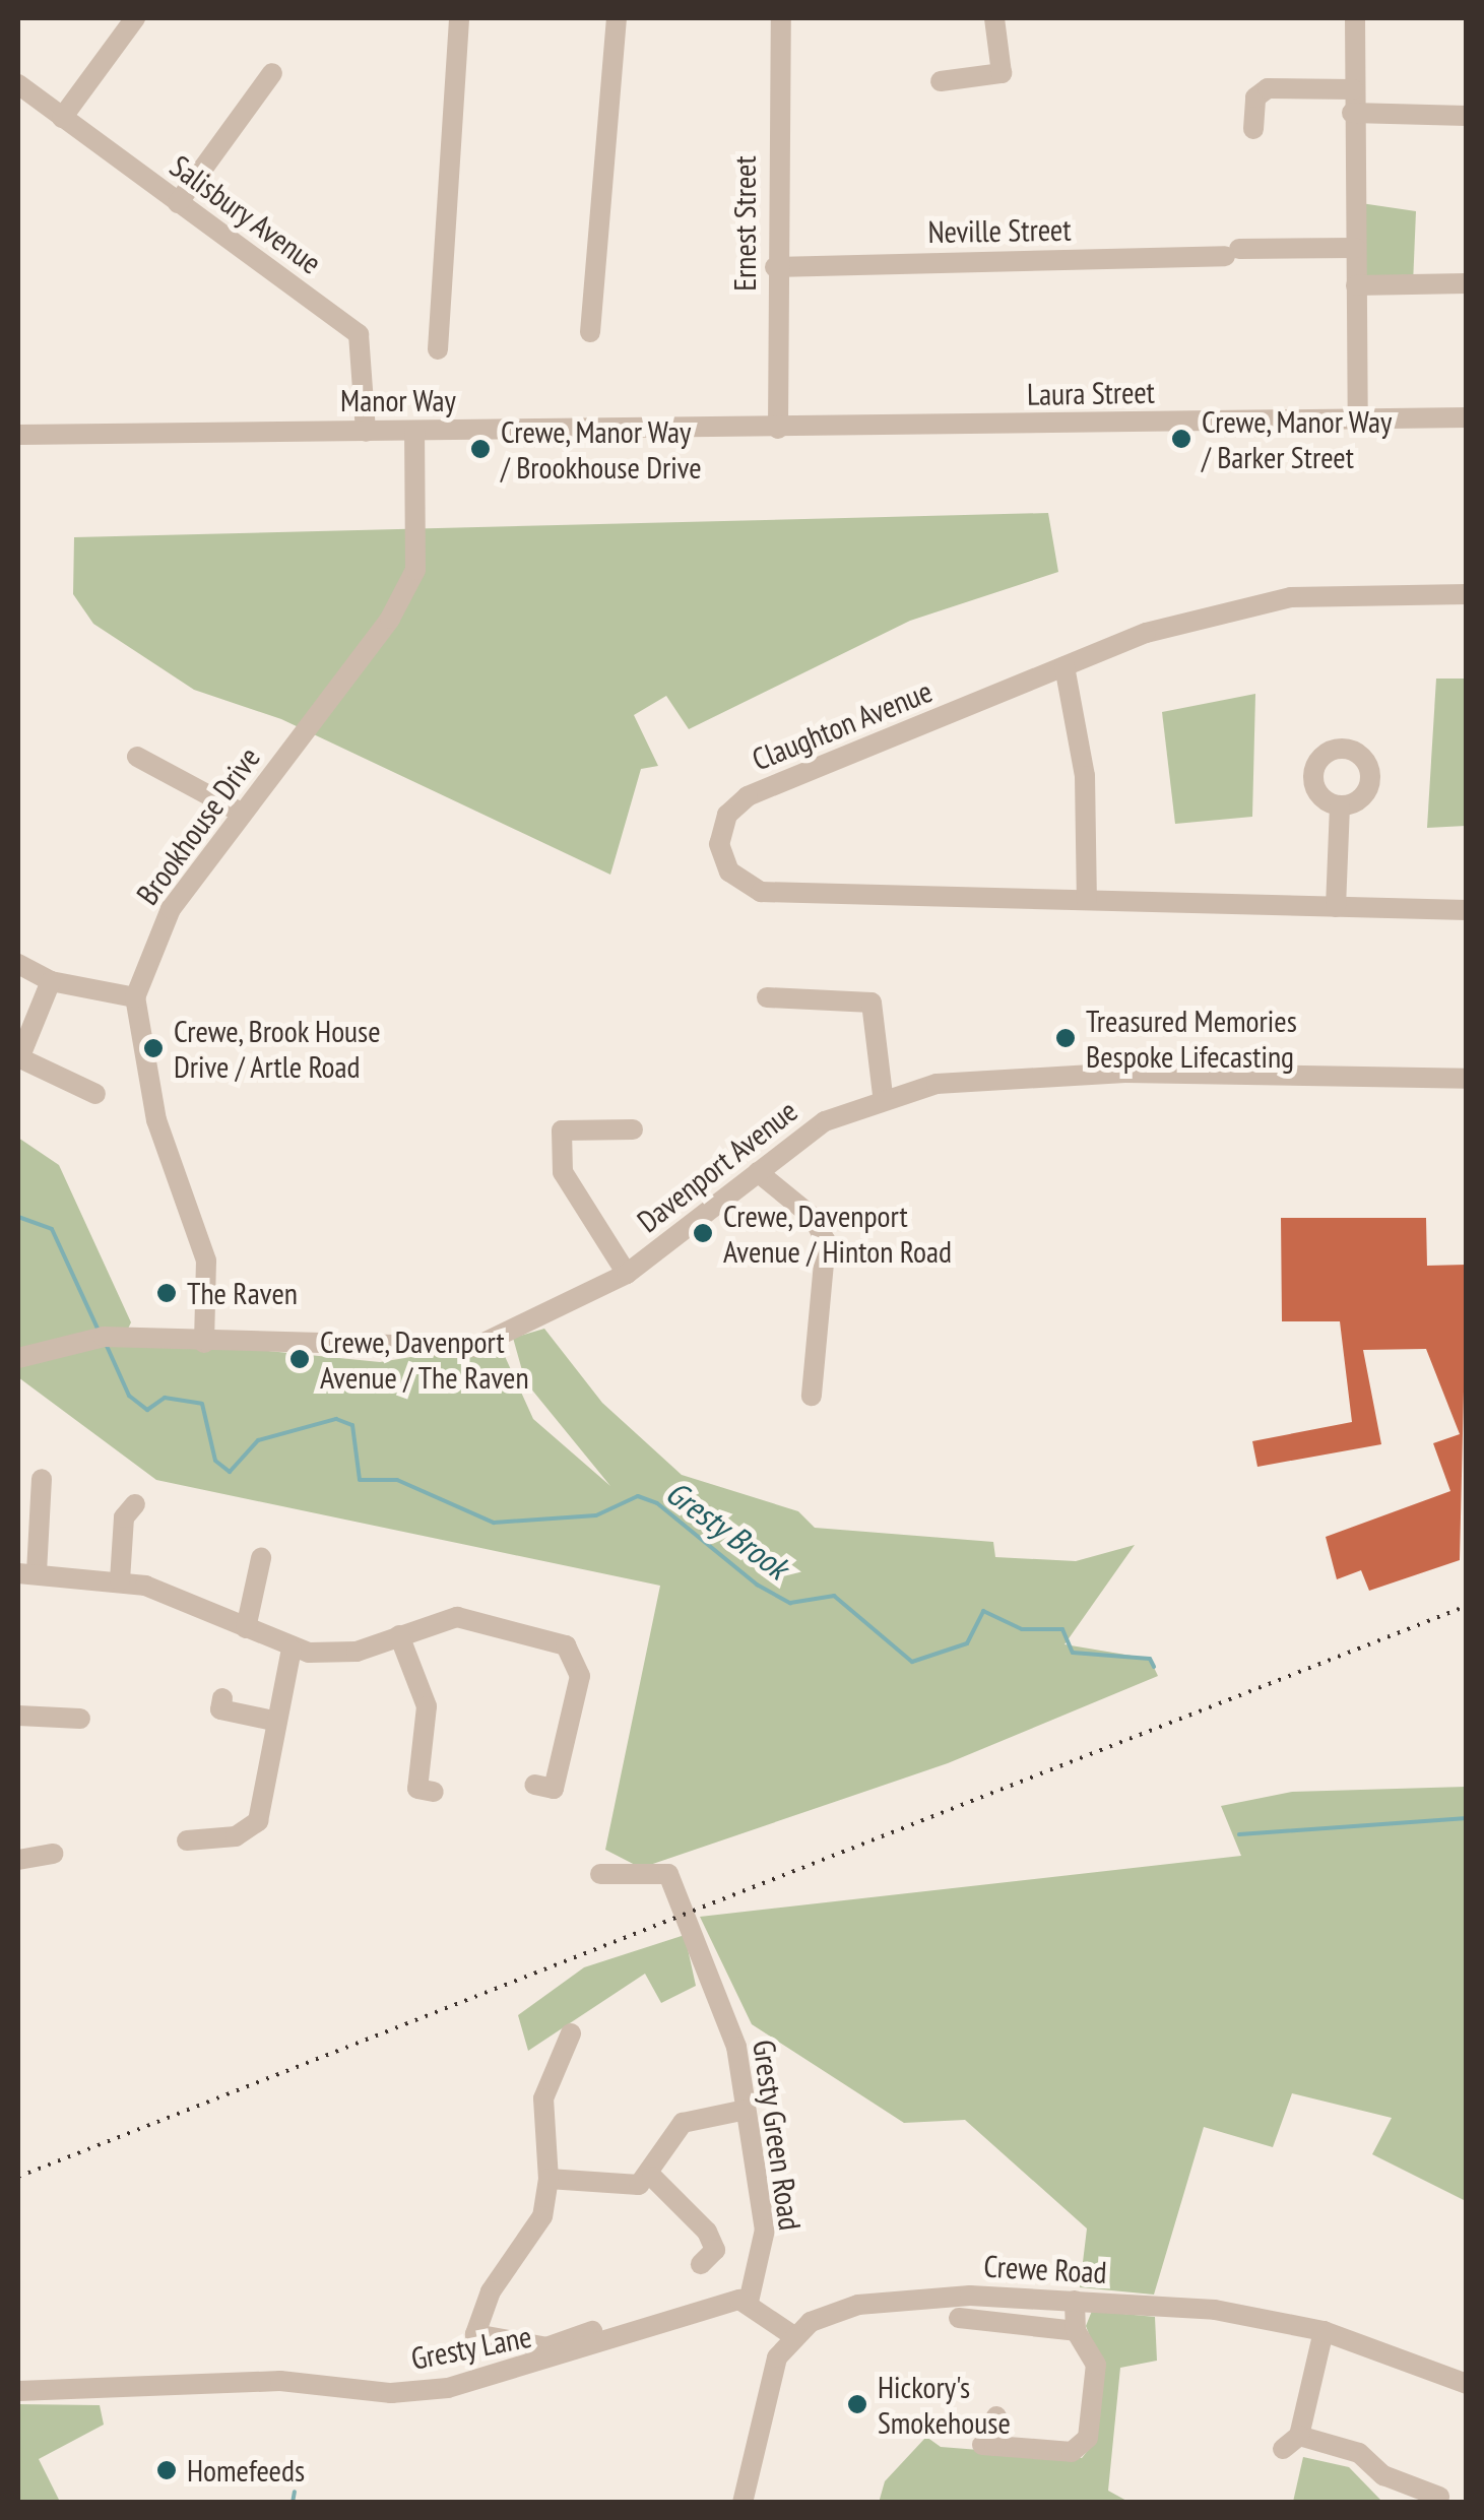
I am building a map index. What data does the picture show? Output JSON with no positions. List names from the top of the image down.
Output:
{
  "streets": {
    "street": [
      "Salisbury Avenue",
      "Ernest Street",
      "Neville Street",
      "Laura Street",
      "Manor Way",
      "Claughton Avenue",
      "Brookhouse Drive",
      "Davenport Avenue",
      "Gresty Green Road",
      "Crewe Road",
      "Gresty Lane"
    ]
  },
  "crossings": [
    ["Salisbury Avenue", "Manor Way"],
    ["Ernest Street", "Neville Street"],
    ["Ernest Street", "Laura Street"],
    ["Ernest Street", "Manor Way"],
    ["Laura Street", "Manor Way"],
    ["Manor Way", "Brookhouse Drive"],
    ["Gresty Green Road", "Gresty Lane"]
  ],
  "water": ["Gresty Brook"],
  "places": [
    "Crewe, Manor Way / Barker Street",
    "Crewe, Manor Way / Brookhouse Drive",
    "Treasured Memories Bespoke Lifecasting",
    "Crewe, Brook House Drive / Artle Road",
    "Crewe, Davenport Avenue / Hinton Road",
    "The Raven",
    "Crewe, Davenport Avenue / The Raven",
    "Hickory's Smokehouse",
    "Homefeeds"
  ]
}
